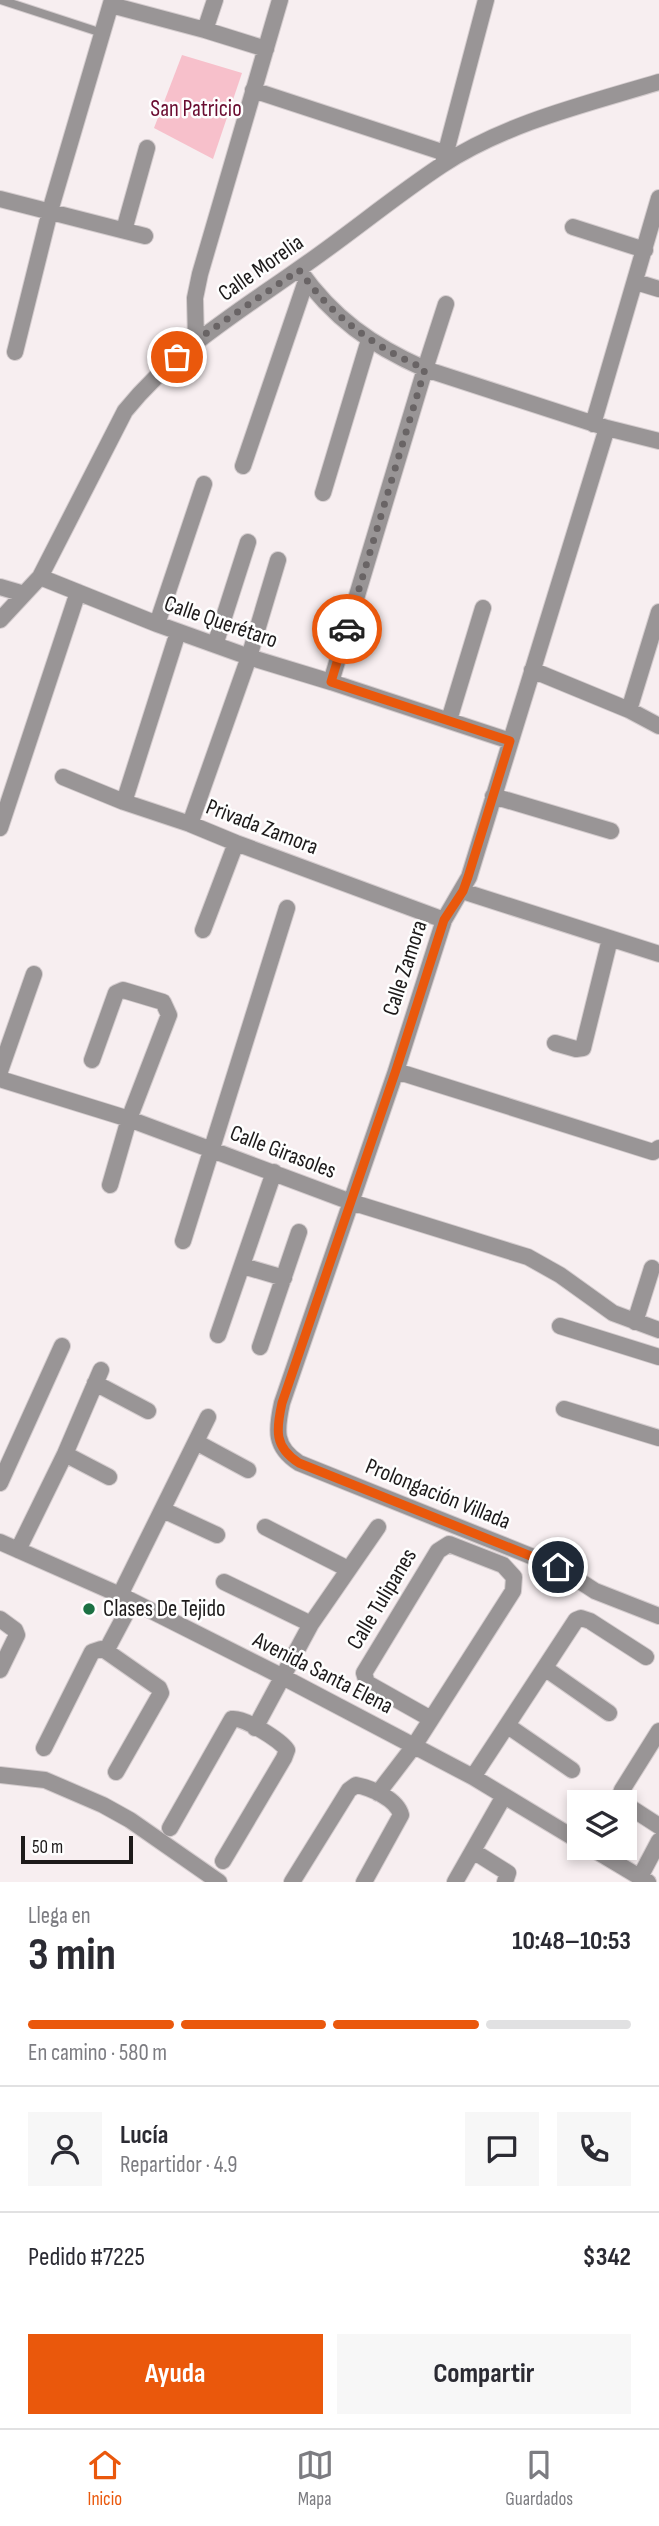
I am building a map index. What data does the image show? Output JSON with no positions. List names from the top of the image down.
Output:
{
  "streets": {
    "street": [
      "Calle Morelia",
      "Calle Querétaro",
      "Privada Zamora",
      "Calle Zamora",
      "Calle Girasoles",
      "Prolongación Villada",
      "Calle Tulipanes",
      "Avenida Santa Elena"
    ]
  },
  "crossings": [
    ["Calle Morelia", "Calle Querétaro"],
    ["Calle Querétaro", "Calle Zamora"],
    ["Privada Zamora", "Calle Zamora"],
    ["Calle Zamora", "Calle Girasoles"],
    ["Calle Zamora", "Prolongación Villada"],
    ["Calle Tulipanes", "Avenida Santa Elena"]
  ],
  "parks": ["San Patricio"],
  "places": ["Clases De Tejido"],
  "scale_bar": "50 m",
  "page": {
    "scale": "50 m",
    "heading": ["3 min", "Llega en", "10:48–10:53"],
    "panel": [
      "Lucía",
      "Repartidor · 4.9",
      "Pedido #7225",
      "$342"
    ],
    "bar": "En camino · 580 m",
    "buttons": ["Ayuda", "Compartir"],
    "tabs": ["Inicio", "Mapa", "Guardados"]
  }
}
